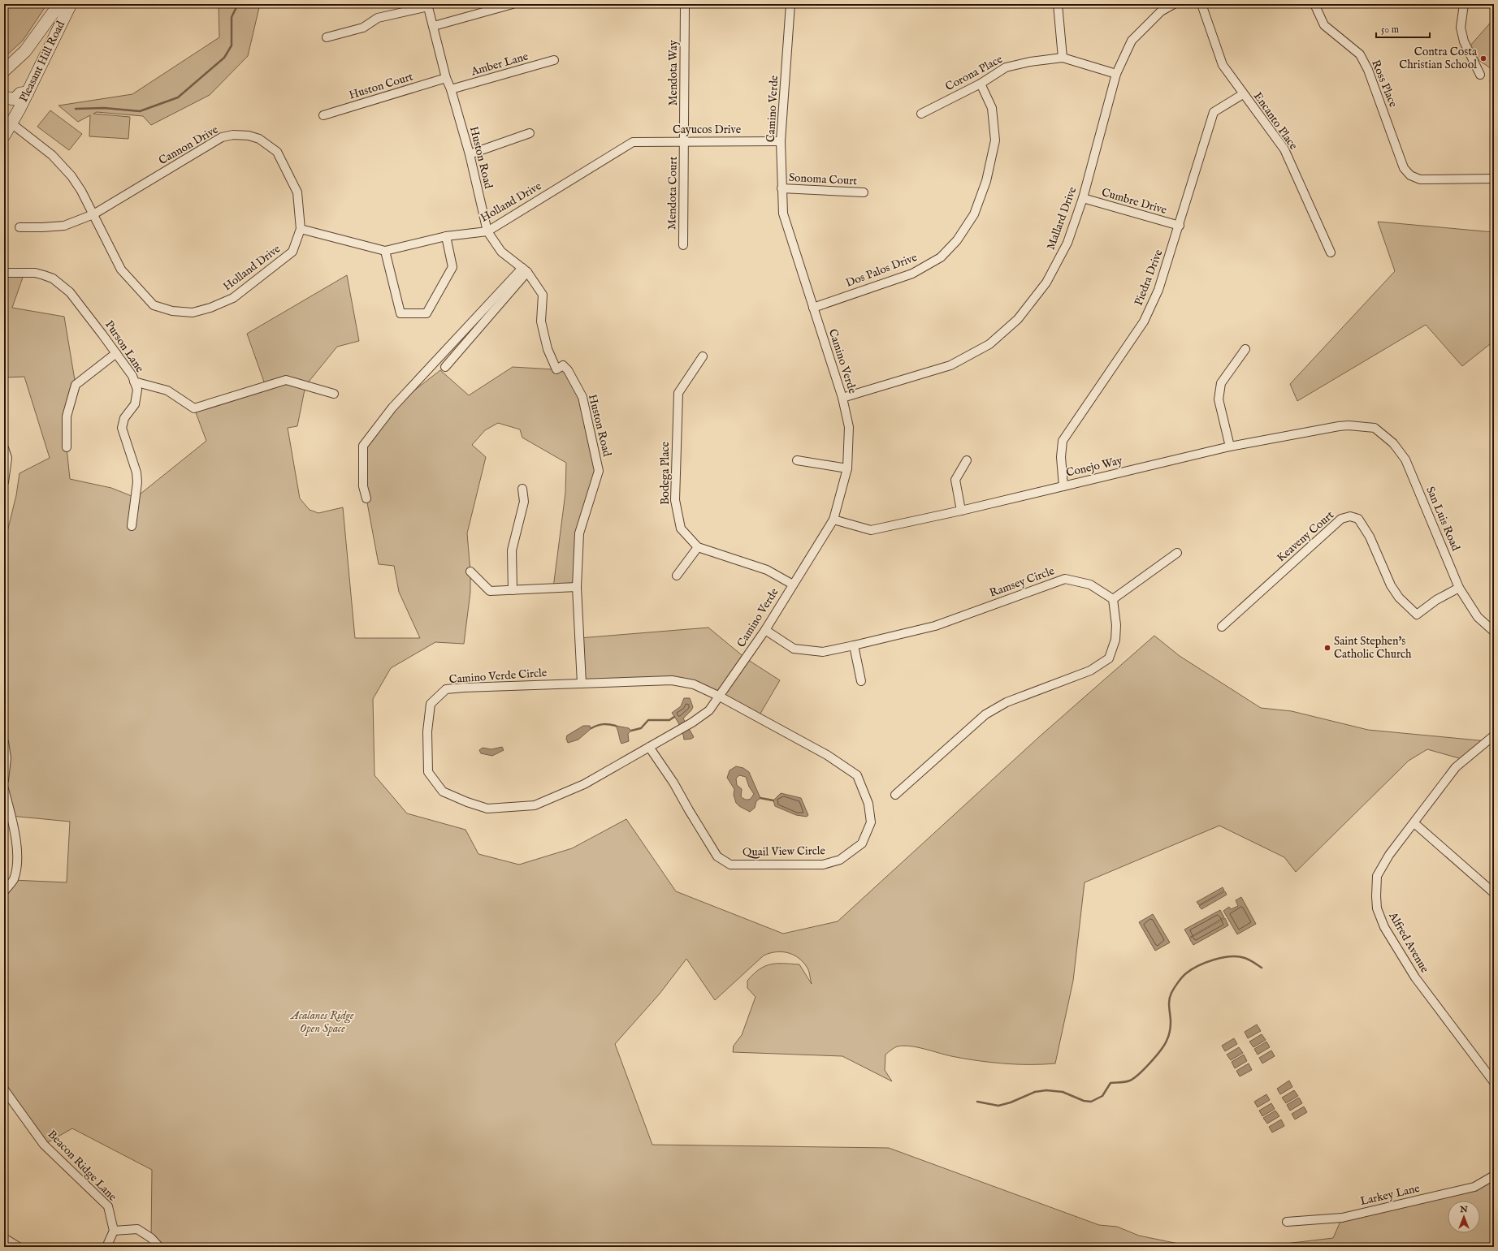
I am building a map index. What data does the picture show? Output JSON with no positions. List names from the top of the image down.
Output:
{
  "streets": {
    "main road": ["Pleasant Hill Road"],
    "street": [
      "Amber Lane",
      "Mendota Way",
      "Corona Place",
      "Ross Place",
      "Huston Court",
      "Camino Verde",
      "Encanto Place",
      "Cayucos Drive",
      "Cannon Drive",
      "Huston Road",
      "Sonoma Court",
      "Mendota Court",
      "Cumbre Drive",
      "Holland Drive",
      "Mallard Drive",
      "Dos Palos Drive",
      "Piedra Drive",
      "Purson Lane",
      "Conejo Way",
      "Bodega Place",
      "San Luis Road",
      "Keaveny Court",
      "Ramsey Circle",
      "Camino Verde Circle",
      "Quail View Circle",
      "Alfred Avenue",
      "Beacon Ridge Lane",
      "Larkey Lane"
    ]
  },
  "crossings": [
    ["Pleasant Hill Road", "Holland Drive"],
    ["Amber Lane", "Huston Road"],
    ["Mendota Way", "Cayucos Drive"],
    ["Mendota Way", "Mendota Court"],
    ["Corona Place", "Mallard Drive"],
    ["Corona Place", "Dos Palos Drive"],
    ["Huston Court", "Huston Road"],
    ["Camino Verde", "Cayucos Drive"],
    ["Camino Verde", "Sonoma Court"],
    ["Camino Verde", "Mallard Drive"],
    ["Camino Verde", "Dos Palos Drive"],
    ["Camino Verde", "Conejo Way"],
    ["Camino Verde", "Bodega Place"],
    ["Camino Verde", "Ramsey Circle"],
    ["Camino Verde", "Camino Verde Circle"],
    ["Camino Verde", "Quail View Circle"],
    ["Encanto Place", "Piedra Drive"],
    ["Cayucos Drive", "Mendota Court"],
    ["Cayucos Drive", "Holland Drive"],
    ["Cannon Drive", "Holland Drive"],
    ["Huston Road", "Holland Drive"],
    ["Huston Road", "Camino Verde Circle"],
    ["Cumbre Drive", "Mallard Drive"],
    ["Cumbre Drive", "Piedra Drive"],
    ["Piedra Drive", "Conejo Way"],
    ["Conejo Way", "San Luis Road"],
    ["San Luis Road", "Keaveny Court"],
    ["Camino Verde Circle", "Quail View Circle"]
  ],
  "parks": ["Acalanes Ridge Open Space"],
  "places": ["Contra Costa Christian School", "Saint Stephen's Catholic Church"],
  "scale_bar": "50 m",
  "north": "top"
}
